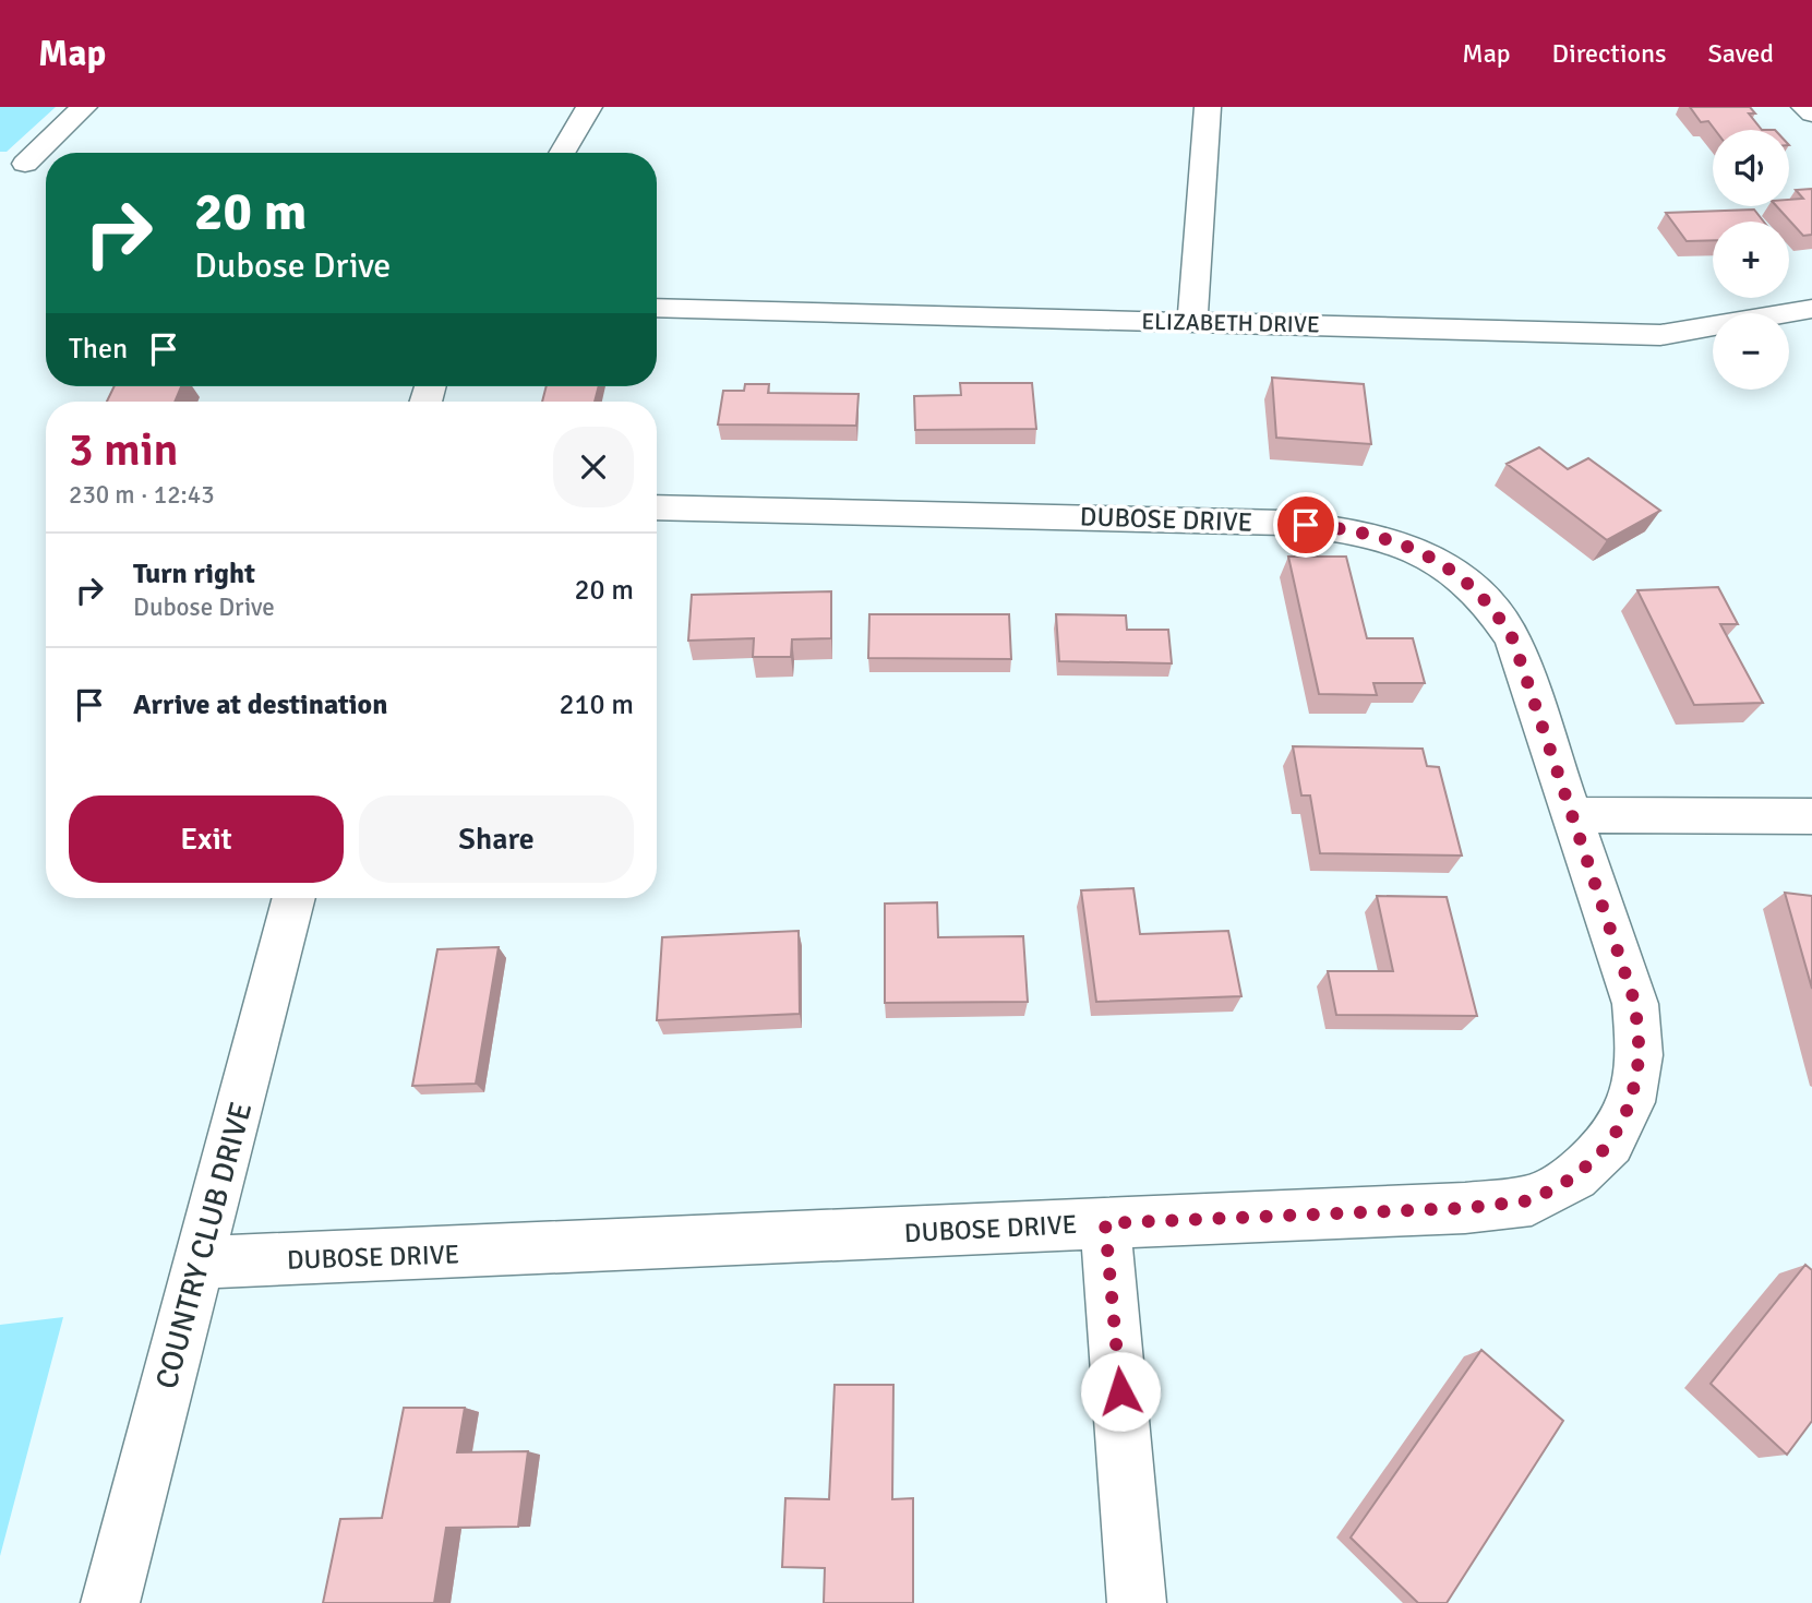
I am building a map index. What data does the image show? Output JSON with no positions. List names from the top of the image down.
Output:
{
  "streets": {
    "street": ["ELIZABETH DRIVE", "DUBOSE DRIVE", "COUNTRY CLUB DRIVE"]
  },
  "crossings": [
    ["DUBOSE DRIVE", "COUNTRY CLUB DRIVE"]
  ],
  "page": {
    "header": "Map",
    "nav": ["Map", "Directions", "Saved"],
    "map_buttons": ["+", "−"],
    "turn": ["20 m", "Dubose Drive"],
    "then": "Then",
    "heading": ["3 min", "230 m · 12:43"],
    "list": [
      {
        "name": "Turn right",
        "note": "Dubose Drive",
        "value": "20 m"
      },
      {
        "name": "Arrive at destination",
        "value": "210 m"
      }
    ],
    "buttons": ["Exit", "Share"]
  }
}
